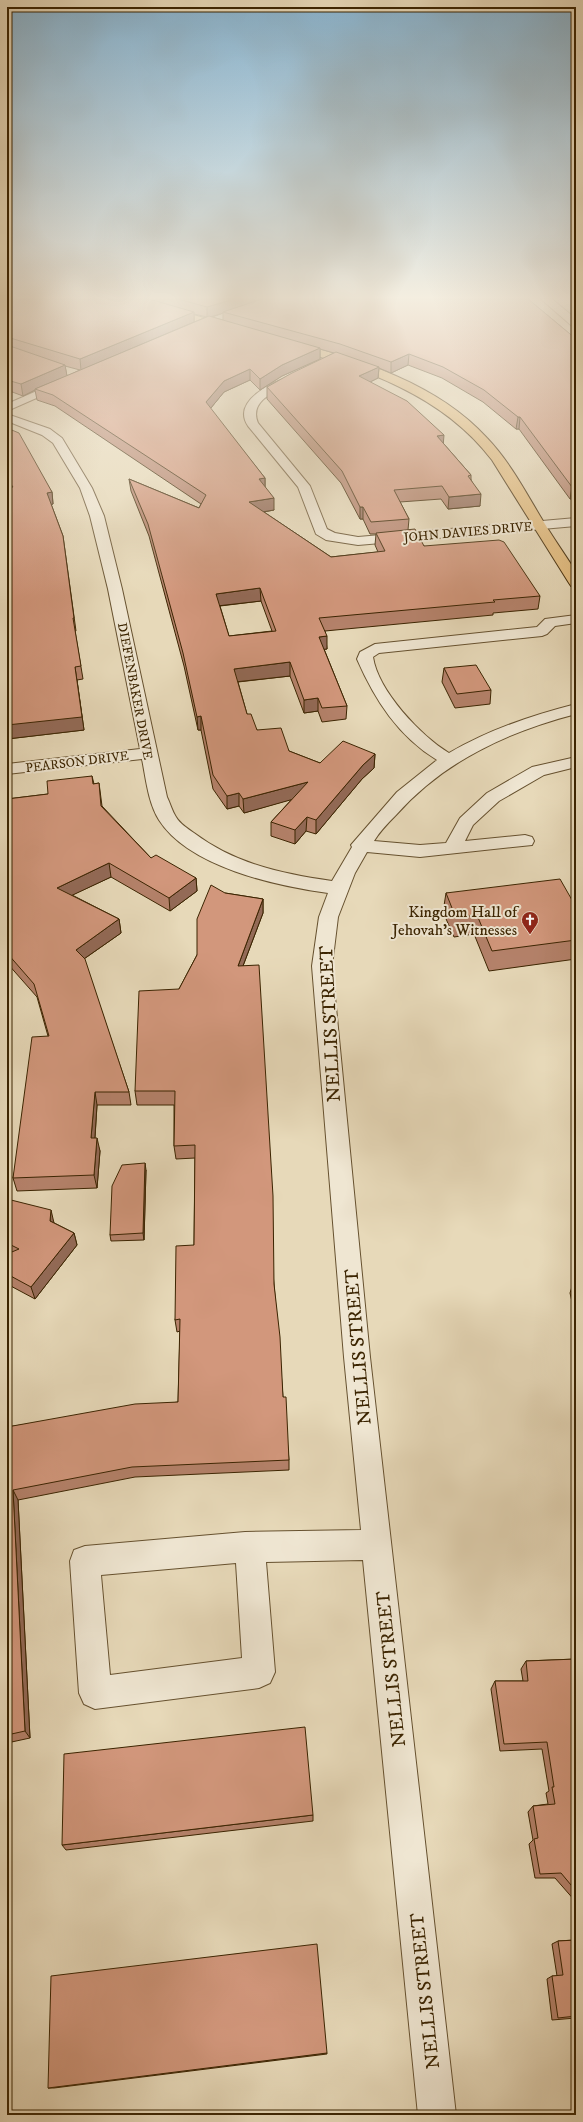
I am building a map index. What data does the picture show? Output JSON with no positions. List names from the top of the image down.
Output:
{
  "streets": {
    "street": [
      "JOHN DAVIES DRIVE",
      "DIEFENBAKER DRIVE",
      "PEARSON DRIVE",
      "NELLIS STREET"
    ]
  },
  "crossings": [
    ["DIEFENBAKER DRIVE", "PEARSON DRIVE"],
    ["DIEFENBAKER DRIVE", "NELLIS STREET"]
  ],
  "places": {
    "church": ["Kingdom Hall of Jehovah's Witnesses"]
  }
}
